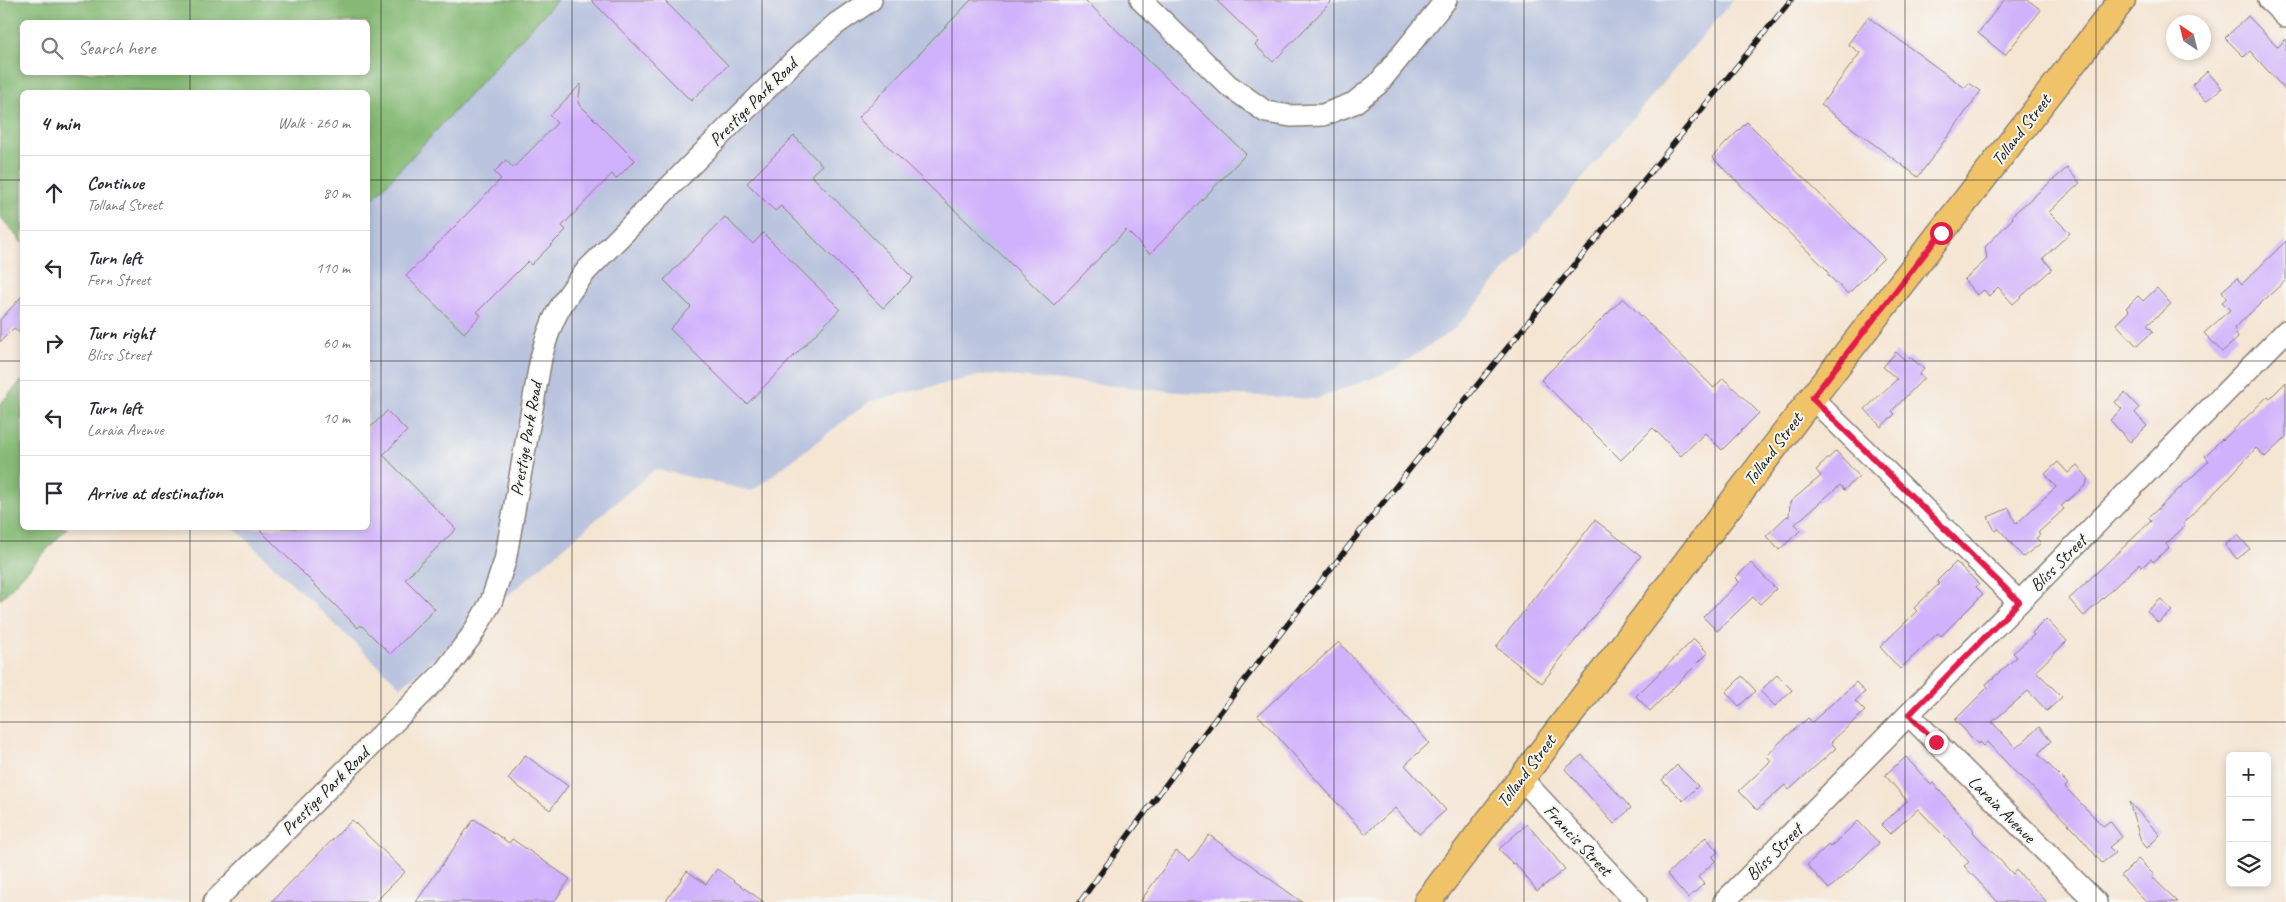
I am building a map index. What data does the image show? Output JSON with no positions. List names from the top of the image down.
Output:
{
  "streets": {
    "main road": ["Tolland Street"],
    "street": [
      "Prestige Park Road",
      "Bliss Street",
      "Laraia Avenue",
      "Francis Street"
    ]
  },
  "crossings": [
    ["Tolland Street", "Francis Street"],
    ["Bliss Street", "Laraia Avenue"]
  ],
  "north": "top left",
  "page": {
    "search": "Search here",
    "heading": ["4 min", "Walk · 260 m"],
    "list": [
      ["Continue", "Tolland Street", "80 m"],
      ["Turn left", "Fern Street", "110 m"],
      ["Turn right", "Bliss Street", "60 m"],
      ["Turn left", "Laraia Avenue", "10 m"],
      "Arrive at destination"
    ],
    "map_buttons": ["+", "−"]
  }
}
